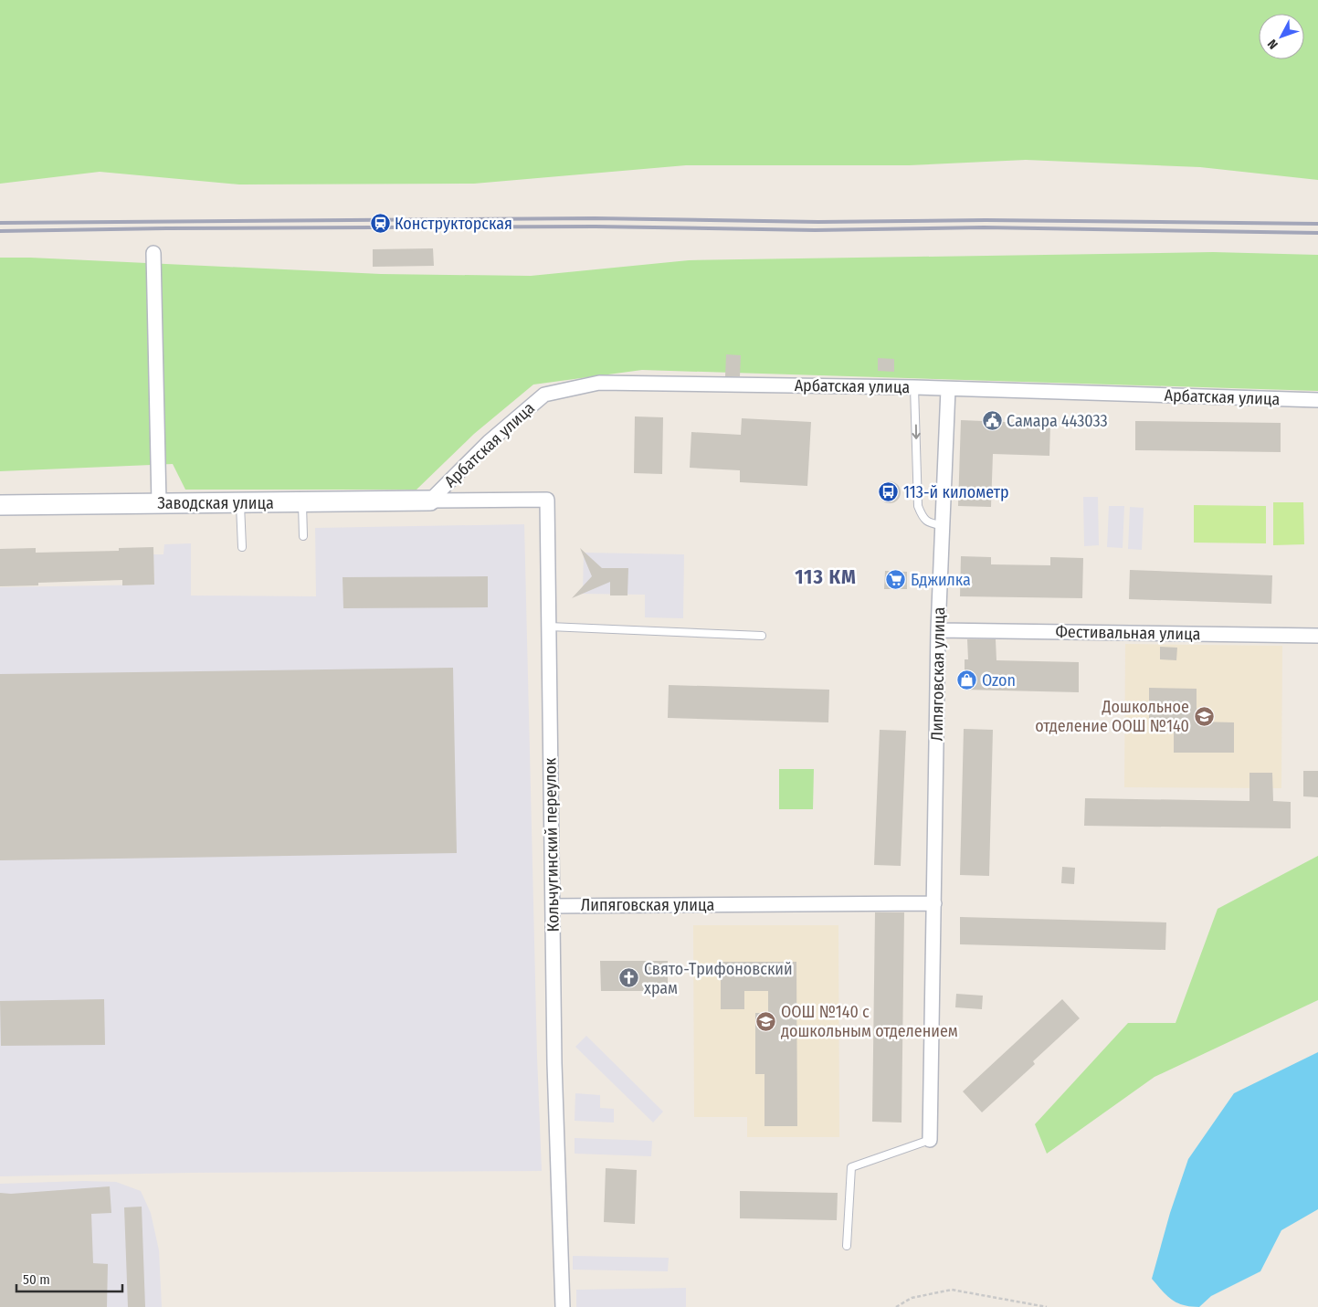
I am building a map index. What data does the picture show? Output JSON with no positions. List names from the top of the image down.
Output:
{
  "streets": {
    "street": [
      "Арбатская улица",
      "Заводская улица",
      "Фестивальная улица",
      "Липяговская улица",
      "Кольчугинский переулок"
    ]
  },
  "crossings": [
    ["Арбатская улица", "Заводская улица"],
    ["Арбатская улица", "Липяговская улица"],
    ["Арбатская улица", "Кольчугинский переулок"],
    ["Заводская улица", "Кольчугинский переулок"],
    ["Фестивальная улица", "Липяговская улица"],
    ["Липяговская улица", "Кольчугинский переулок"]
  ],
  "districts": ["113 КМ"],
  "places": {
    "station": ["Конструкторская"],
    "public building": ["Самара 443033"],
    "bus stop": ["113-й километр"],
    "supermarket": ["Бджилка"],
    "shop": ["Ozon"],
    "school or university": ["Дошкольное отделение ООШ №140", "ООШ №140 с дошкольным отделением"],
    "church": ["Свято-Трифоновский храм"]
  },
  "scale_bar": "50 m",
  "north": "bottom left"
}
